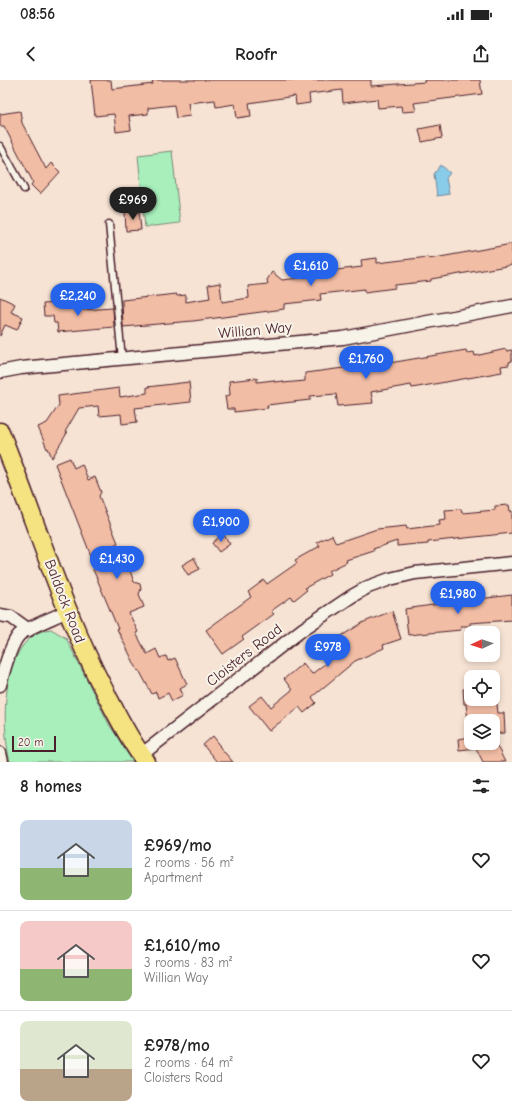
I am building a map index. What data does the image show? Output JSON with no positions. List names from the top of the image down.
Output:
{
  "streets": {
    "main road": ["Baldock Road"],
    "street": ["Willian Way", "Cloisters Road"]
  },
  "crossings": [
    ["Baldock Road", "Cloisters Road"]
  ],
  "scale_bar": "20 m",
  "north": "left",
  "page": {
    "status": "08:56",
    "header": "Roofr",
    "price": [
      "£969",
      "£1,610",
      "£2,240",
      "£1,760",
      "£1,900",
      "£1,430",
      "£1,980",
      "£978"
    ],
    "scale": "20 m",
    "heading": "8 homes",
    "list": [
      {
        "name": "£969/mo",
        "note": "2 rooms · 56 m² · Apartment"
      },
      {
        "name": "£1,610/mo",
        "note": "3 rooms · 83 m² · Willian Way"
      },
      {
        "name": "£978/mo",
        "note": "2 rooms · 64 m² · Cloisters Road"
      }
    ]
  }
}
